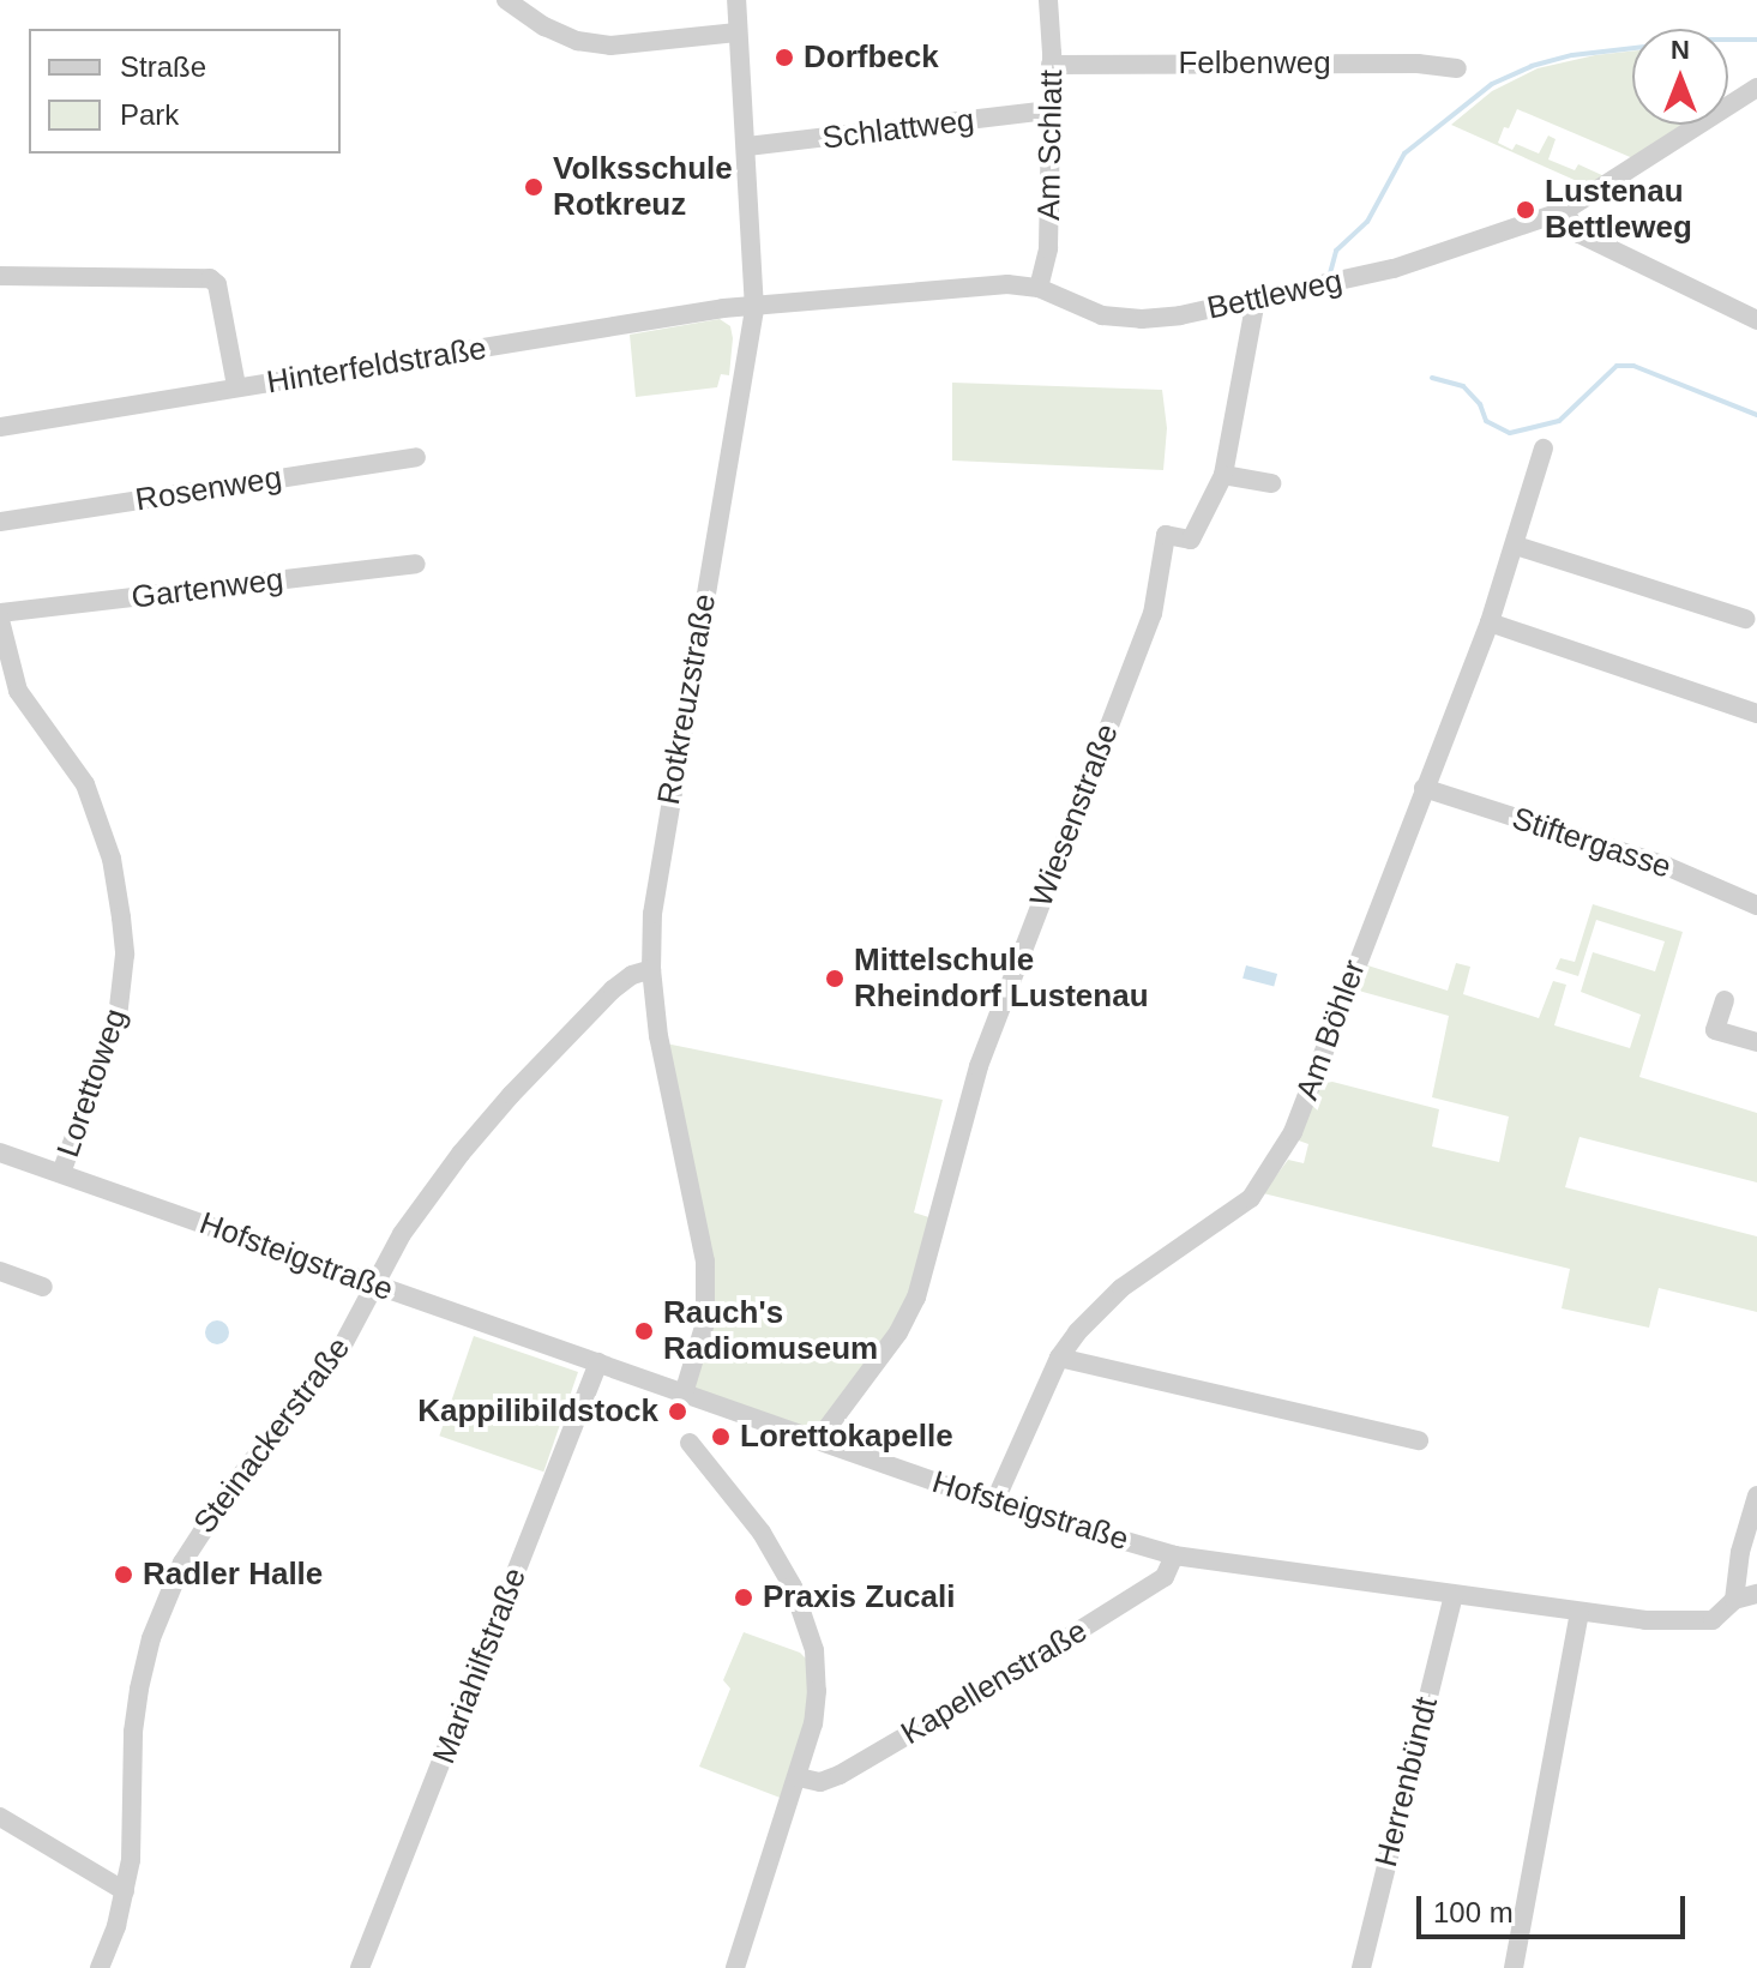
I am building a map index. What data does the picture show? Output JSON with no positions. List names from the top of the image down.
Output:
{
  "streets": {
    "street": [
      "Felbenweg",
      "Schlattweg",
      "Am Schlatt",
      "Bettleweg",
      "Hinterfeldstraße",
      "Rosenweg",
      "Gartenweg",
      "Rotkreuzstraße",
      "Wiesenstraße",
      "Stiftergasse",
      "Am Böhler",
      "Lorettoweg",
      "Hofsteigstraße",
      "Steinackerstraße",
      "Mariahilfstraße",
      "Kapellenstraße",
      "Herrenbündt"
    ]
  },
  "crossings": [
    ["Felbenweg", "Am Schlatt"],
    ["Schlattweg", "Am Schlatt"],
    ["Schlattweg", "Rotkreuzstraße"],
    ["Am Schlatt", "Bettleweg"],
    ["Bettleweg", "Hinterfeldstraße"],
    ["Bettleweg", "Rotkreuzstraße"],
    ["Bettleweg", "Wiesenstraße"],
    ["Hinterfeldstraße", "Rotkreuzstraße"],
    ["Gartenweg", "Lorettoweg"],
    ["Rotkreuzstraße", "Hofsteigstraße"],
    ["Rotkreuzstraße", "Steinackerstraße"],
    ["Wiesenstraße", "Hofsteigstraße"],
    ["Stiftergasse", "Am Böhler"],
    ["Am Böhler", "Hofsteigstraße"],
    ["Lorettoweg", "Hofsteigstraße"],
    ["Hofsteigstraße", "Steinackerstraße"],
    ["Hofsteigstraße", "Mariahilfstraße"],
    ["Hofsteigstraße", "Kapellenstraße"],
    ["Hofsteigstraße", "Herrenbündt"]
  ],
  "places": [
    "Dorfbeck",
    "Volksschule Rotkreuz",
    "Lustenau Bettleweg",
    "Mittelschule Rheindorf Lustenau",
    "Rauch's Radiomuseum",
    "Kappilibildstock",
    "Lorettokapelle",
    "Radler Halle",
    "Praxis Zucali"
  ],
  "legend": ["Straße", "Park"],
  "scale_bar": "100 m",
  "north": "top"
}
